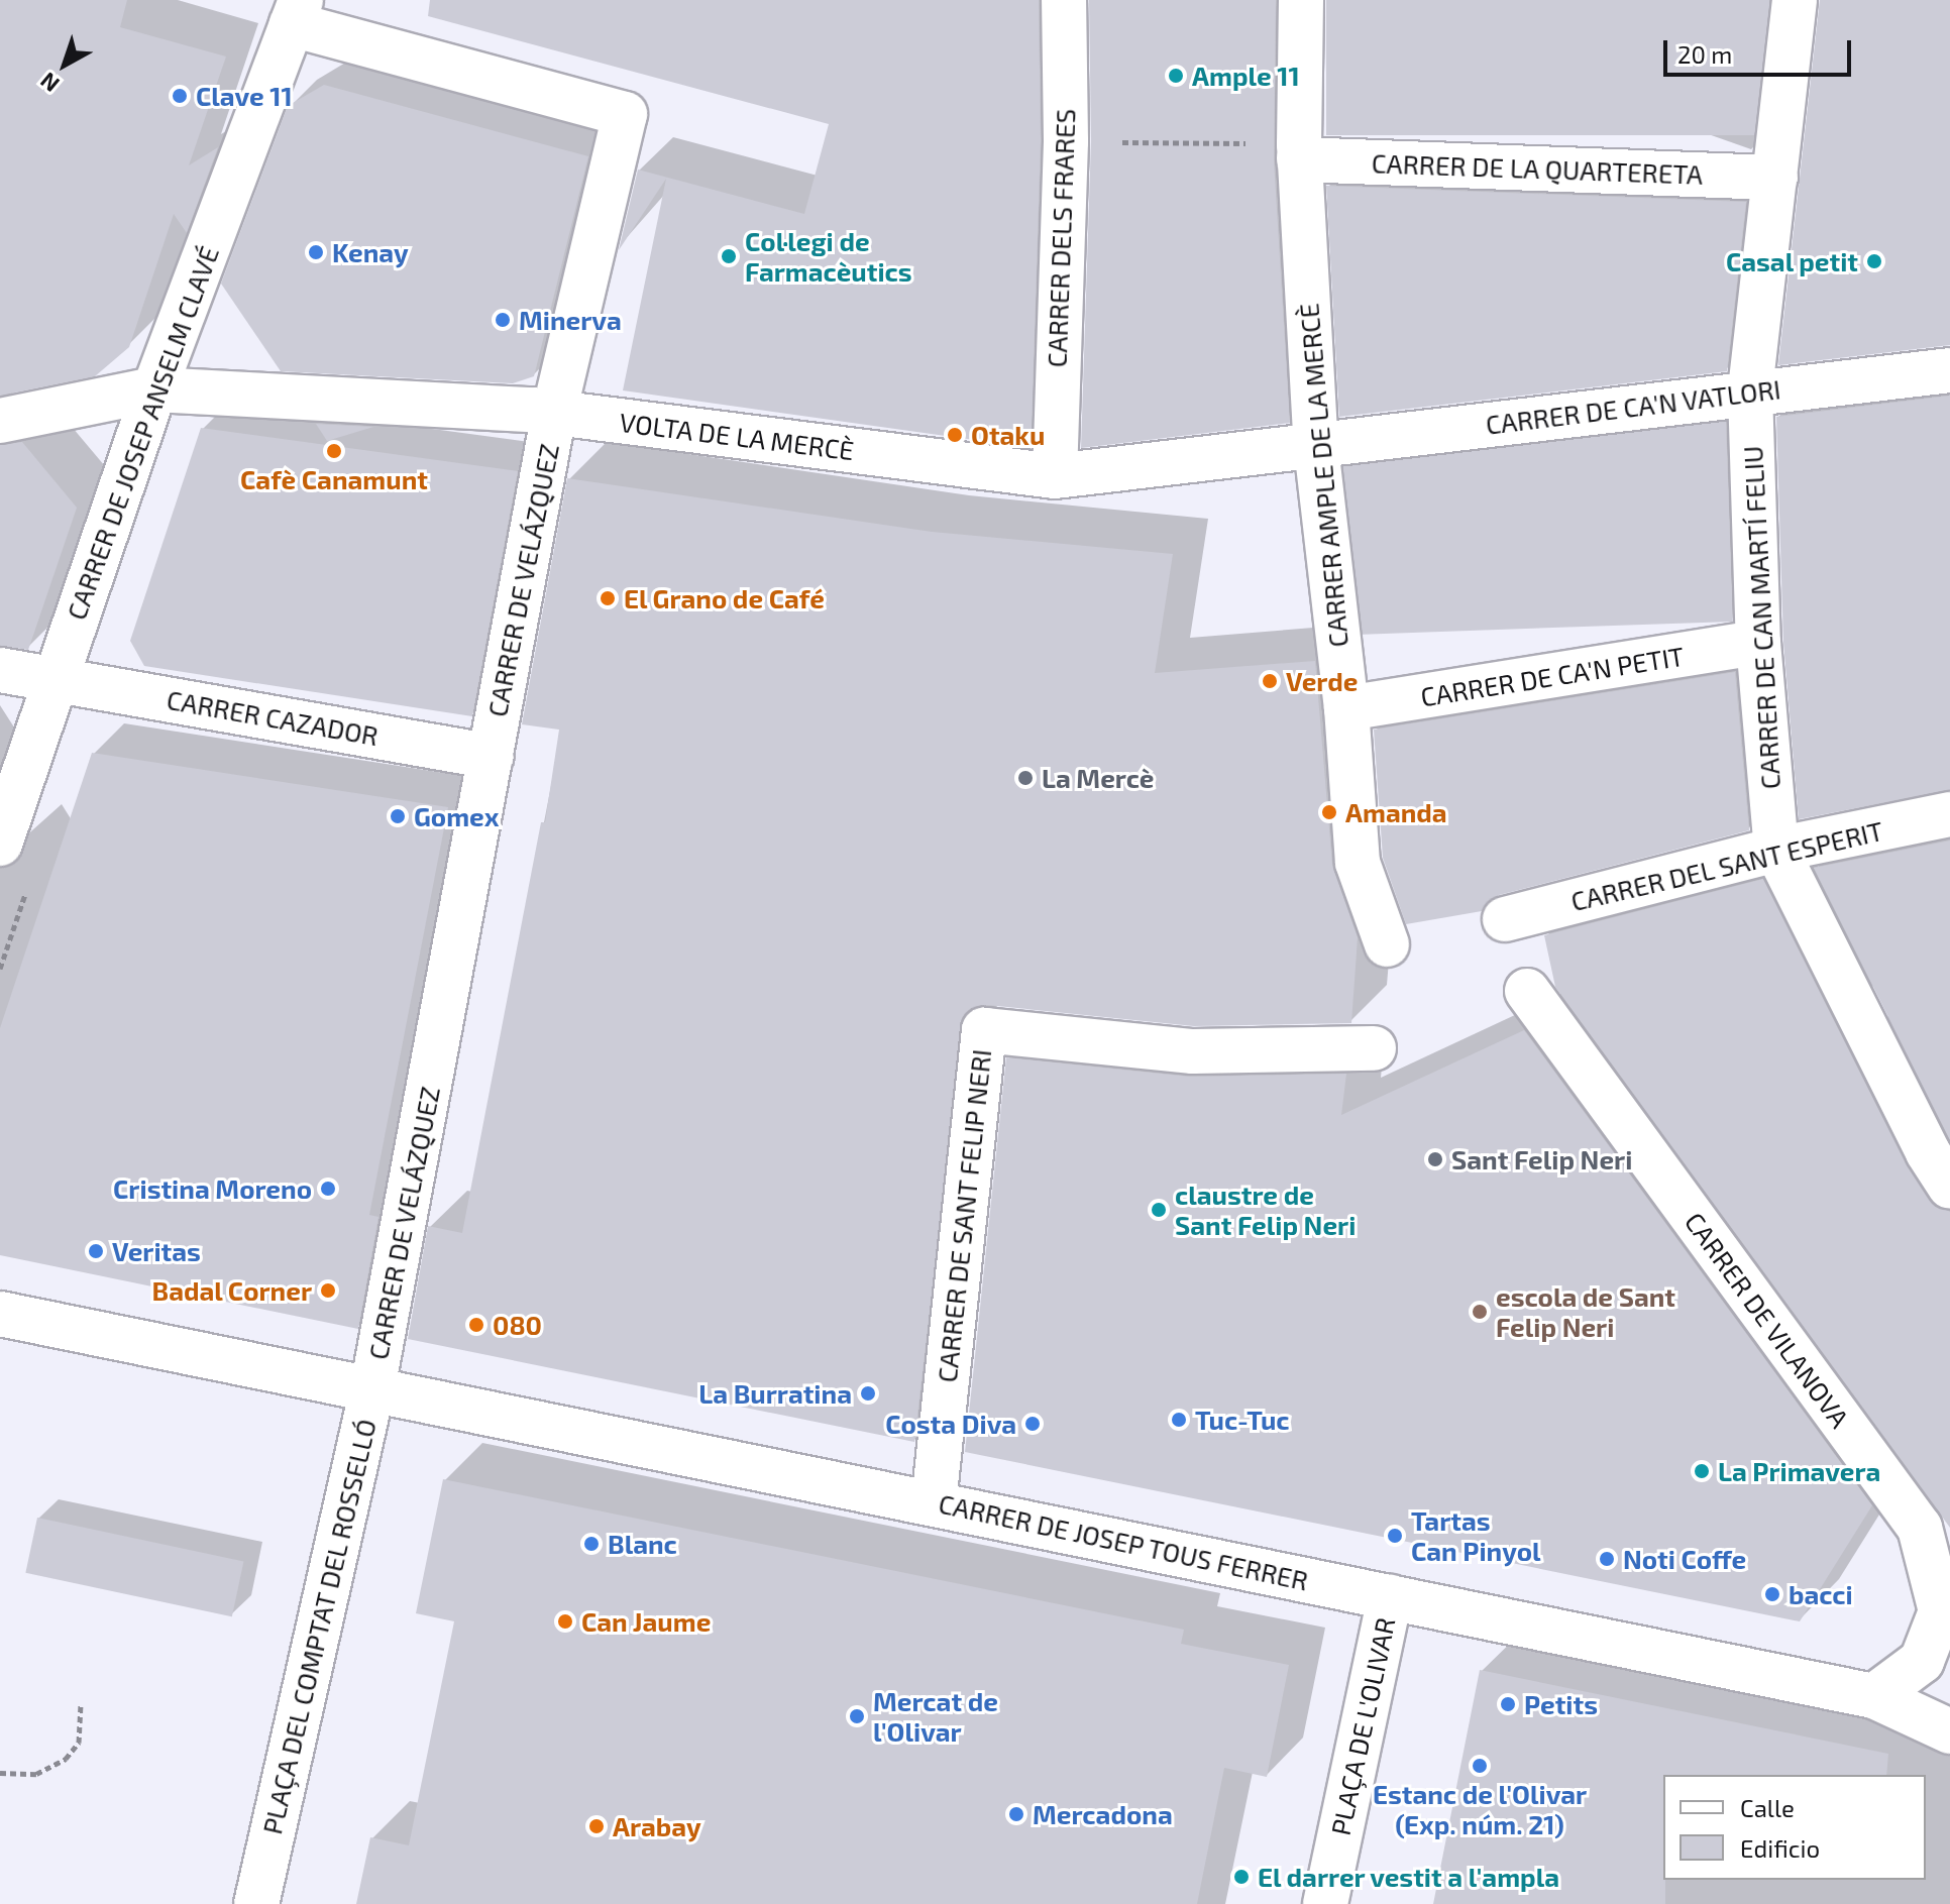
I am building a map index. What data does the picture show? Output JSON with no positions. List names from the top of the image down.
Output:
{
  "streets": {
    "street": [
      "CARRER DE LA QUARTERETA",
      "CARRER DELS FRARES",
      "CARRER DE CA'N VATLORI",
      "CARRER DE JOSEP ANSELM CLAVÉ",
      "VOLTA DE LA MERCÈ",
      "CARRER AMPLE DE LA MERCÈ",
      "CARRER DE VELÁZQUEZ",
      "CARRER DE CAN MARTÍ FELIU",
      "CARRER DE CA'N PETIT",
      "CARRER CAZADOR",
      "CARRER DEL SANT ESPERIT",
      "CARRER DE SANT FELIP NERI",
      "CARRER DE VILANOVA",
      "CARRER DE JOSEP TOUS FERRER",
      "PLAÇA DEL COMPTAT DEL ROSSELLÓ",
      "PLAÇA DE L'OLIVAR"
    ]
  },
  "crossings": [
    ["CARRER DE LA QUARTERETA", "CARRER AMPLE DE LA MERCÈ"],
    ["CARRER DE LA QUARTERETA", "CARRER DE CAN MARTÍ FELIU"],
    ["CARRER DELS FRARES", "VOLTA DE LA MERCÈ"],
    ["CARRER DE CA'N VATLORI", "VOLTA DE LA MERCÈ"],
    ["CARRER DE CA'N VATLORI", "CARRER AMPLE DE LA MERCÈ"],
    ["CARRER DE CA'N VATLORI", "CARRER DE CAN MARTÍ FELIU"],
    ["CARRER DE JOSEP ANSELM CLAVÉ", "VOLTA DE LA MERCÈ"],
    ["CARRER DE JOSEP ANSELM CLAVÉ", "CARRER DE VELÁZQUEZ"],
    ["CARRER DE JOSEP ANSELM CLAVÉ", "CARRER CAZADOR"],
    ["VOLTA DE LA MERCÈ", "CARRER AMPLE DE LA MERCÈ"],
    ["VOLTA DE LA MERCÈ", "CARRER DE VELÁZQUEZ"],
    ["CARRER AMPLE DE LA MERCÈ", "CARRER DE CA'N PETIT"],
    ["CARRER DE VELÁZQUEZ", "CARRER CAZADOR"],
    ["CARRER DE VELÁZQUEZ", "CARRER DE JOSEP TOUS FERRER"],
    ["CARRER DE VELÁZQUEZ", "PLAÇA DEL COMPTAT DEL ROSSELLÓ"],
    ["CARRER DE CAN MARTÍ FELIU", "CARRER DE CA'N PETIT"],
    ["CARRER DE CAN MARTÍ FELIU", "CARRER DEL SANT ESPERIT"],
    ["CARRER DE SANT FELIP NERI", "CARRER DE JOSEP TOUS FERRER"],
    ["CARRER DE VILANOVA", "CARRER DE JOSEP TOUS FERRER"],
    ["CARRER DE JOSEP TOUS FERRER", "PLAÇA DEL COMPTAT DEL ROSSELLÓ"],
    ["CARRER DE JOSEP TOUS FERRER", "PLAÇA DE L'OLIVAR"]
  ],
  "places": [
    "Ample 11",
    "Clave 11",
    "Kenay",
    "Col·legi de Farmacèutics",
    "Casal petit",
    "Minerva",
    "Otaku",
    "Cafè Canamunt",
    "El Grano de Café",
    "Verde",
    "La Mercè",
    "Amanda",
    "Gomex",
    "Sant Felip Neri",
    "Cristina Moreno",
    "claustre de Sant Felip Neri",
    "Veritas",
    "Badal Corner",
    "escola de Sant Felip Neri",
    "080",
    "La Burratina",
    "Tuc-Tuc",
    "Costa Diva",
    "La Primavera",
    "Tartas Can Pinyol",
    "Blanc",
    "Noti Coffe",
    "bacci",
    "Can Jaume",
    "Petits",
    "Mercat de l'Olivar",
    "Estanc de l'Olivar (Exp. núm. 21)",
    "Mercadona",
    "Arabay",
    "El darrer vestit a l'ampla"
  ],
  "legend": ["Calle", "Edificio"],
  "scale_bar": "20 m",
  "north": "bottom left"
}
